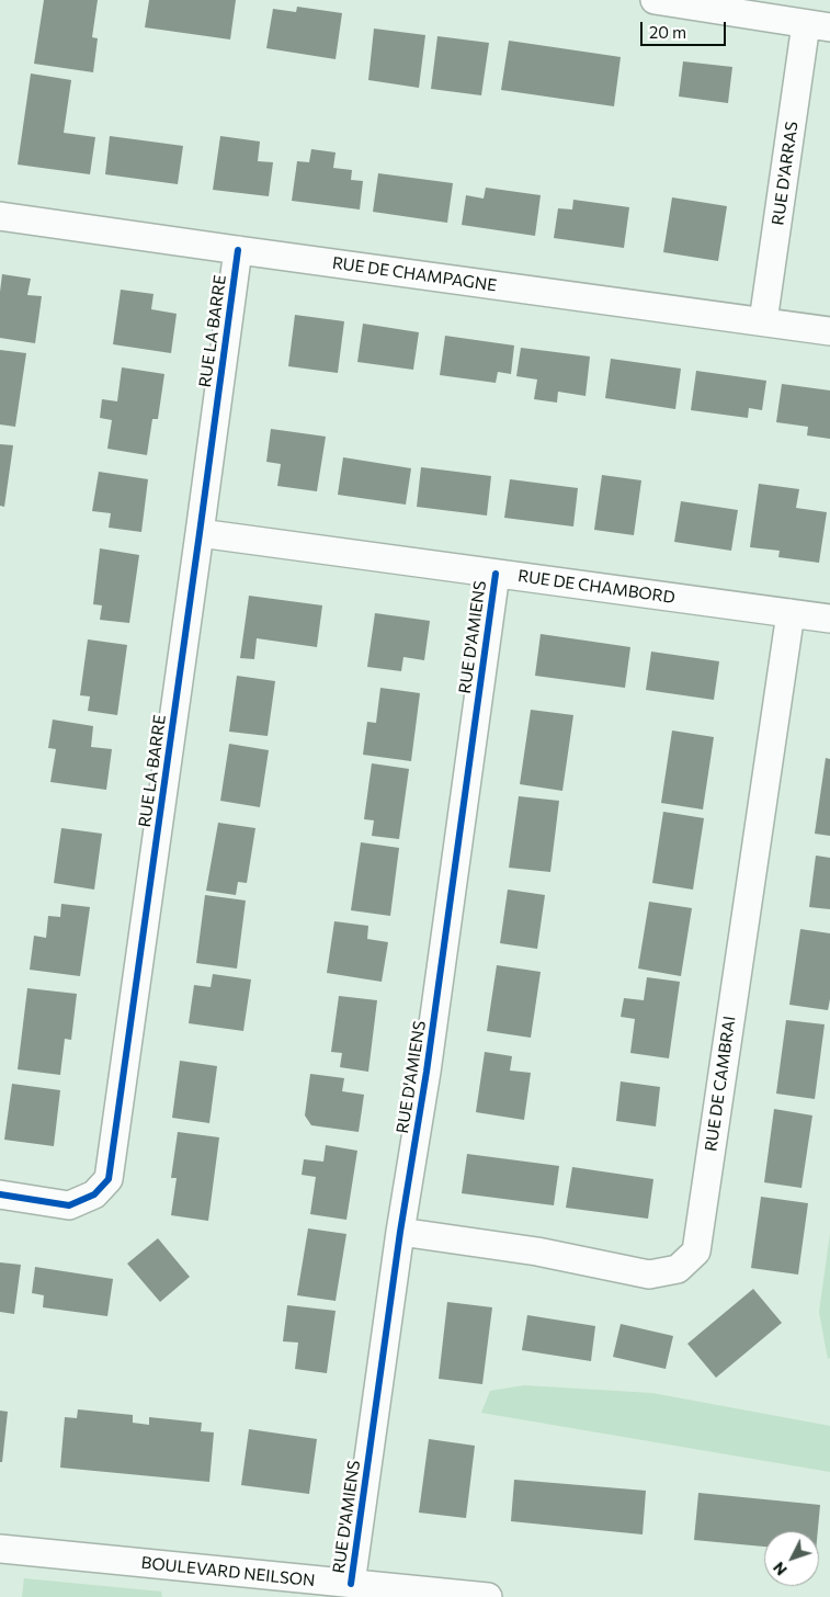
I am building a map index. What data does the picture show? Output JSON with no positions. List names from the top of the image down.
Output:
{
  "streets": {
    "street": [
      "RUE D'ARRAS",
      "RUE DE CHAMPAGNE",
      "RUE LA BARRE",
      "RUE DE CHAMBORD",
      "RUE D'AMIENS",
      "RUE DE CAMBRAI",
      "BOULEVARD NEILSON"
    ]
  },
  "crossings": [
    ["RUE D'ARRAS", "RUE DE CHAMPAGNE"],
    ["RUE DE CHAMPAGNE", "RUE LA BARRE"],
    ["RUE LA BARRE", "RUE DE CHAMBORD"],
    ["RUE DE CHAMBORD", "RUE D'AMIENS"],
    ["RUE DE CHAMBORD", "RUE DE CAMBRAI"],
    ["RUE D'AMIENS", "RUE DE CAMBRAI"],
    ["RUE D'AMIENS", "BOULEVARD NEILSON"]
  ],
  "scale_bar": "20 m",
  "north": "bottom left"
}
